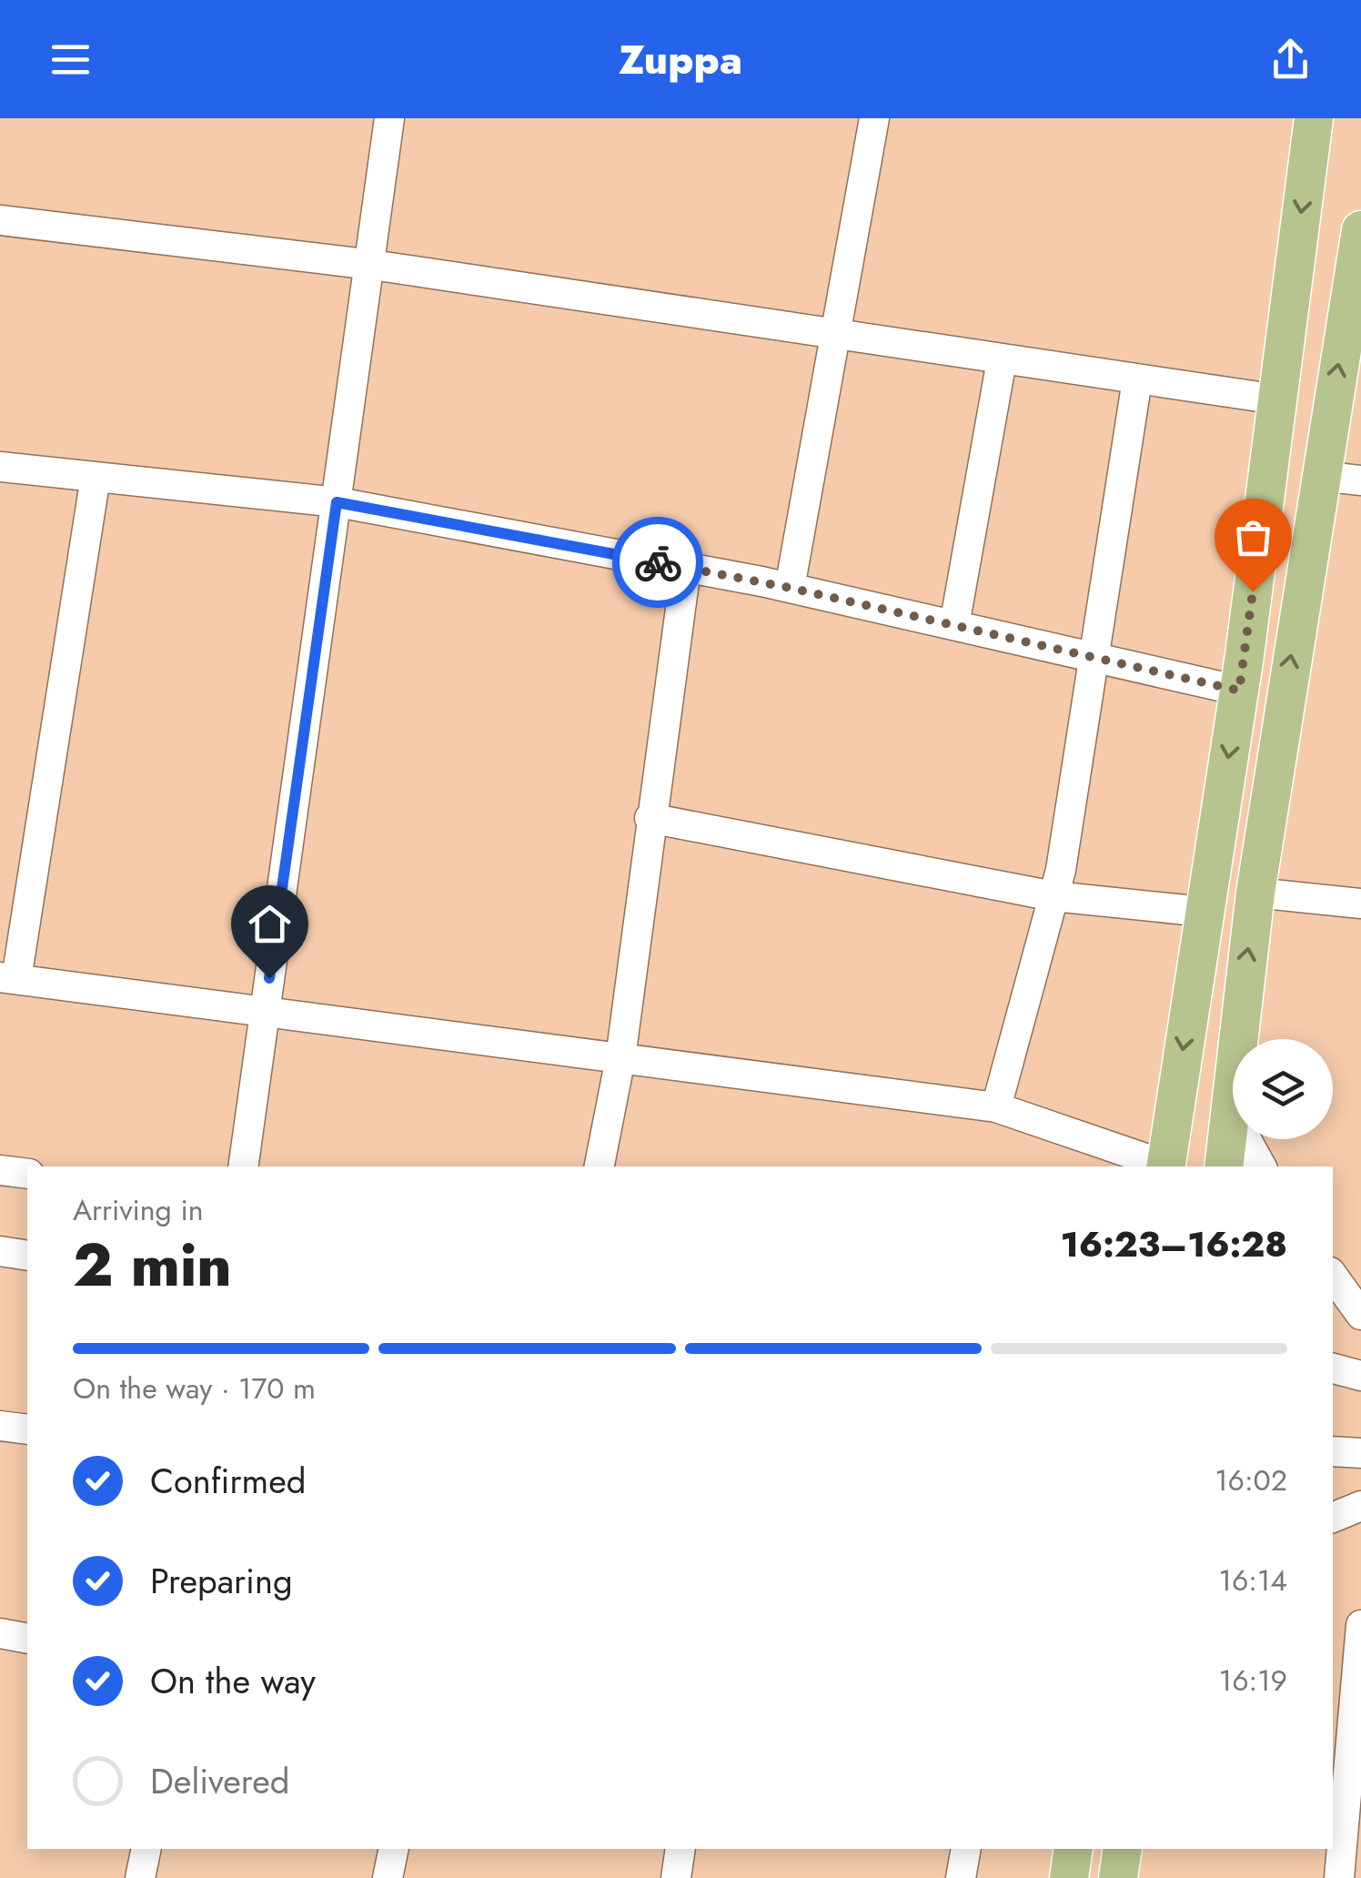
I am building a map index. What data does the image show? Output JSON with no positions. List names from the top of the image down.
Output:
{
  "page": {
    "header": "Zuppa",
    "heading": ["2 min", "Arriving in", "16:23–16:28"],
    "bar": "On the way · 170 m",
    "list": [
      ["Confirmed", "16:02"],
      ["Preparing", "16:14"],
      ["On the way", "16:19"],
      "Delivered"
    ]
  }
}
